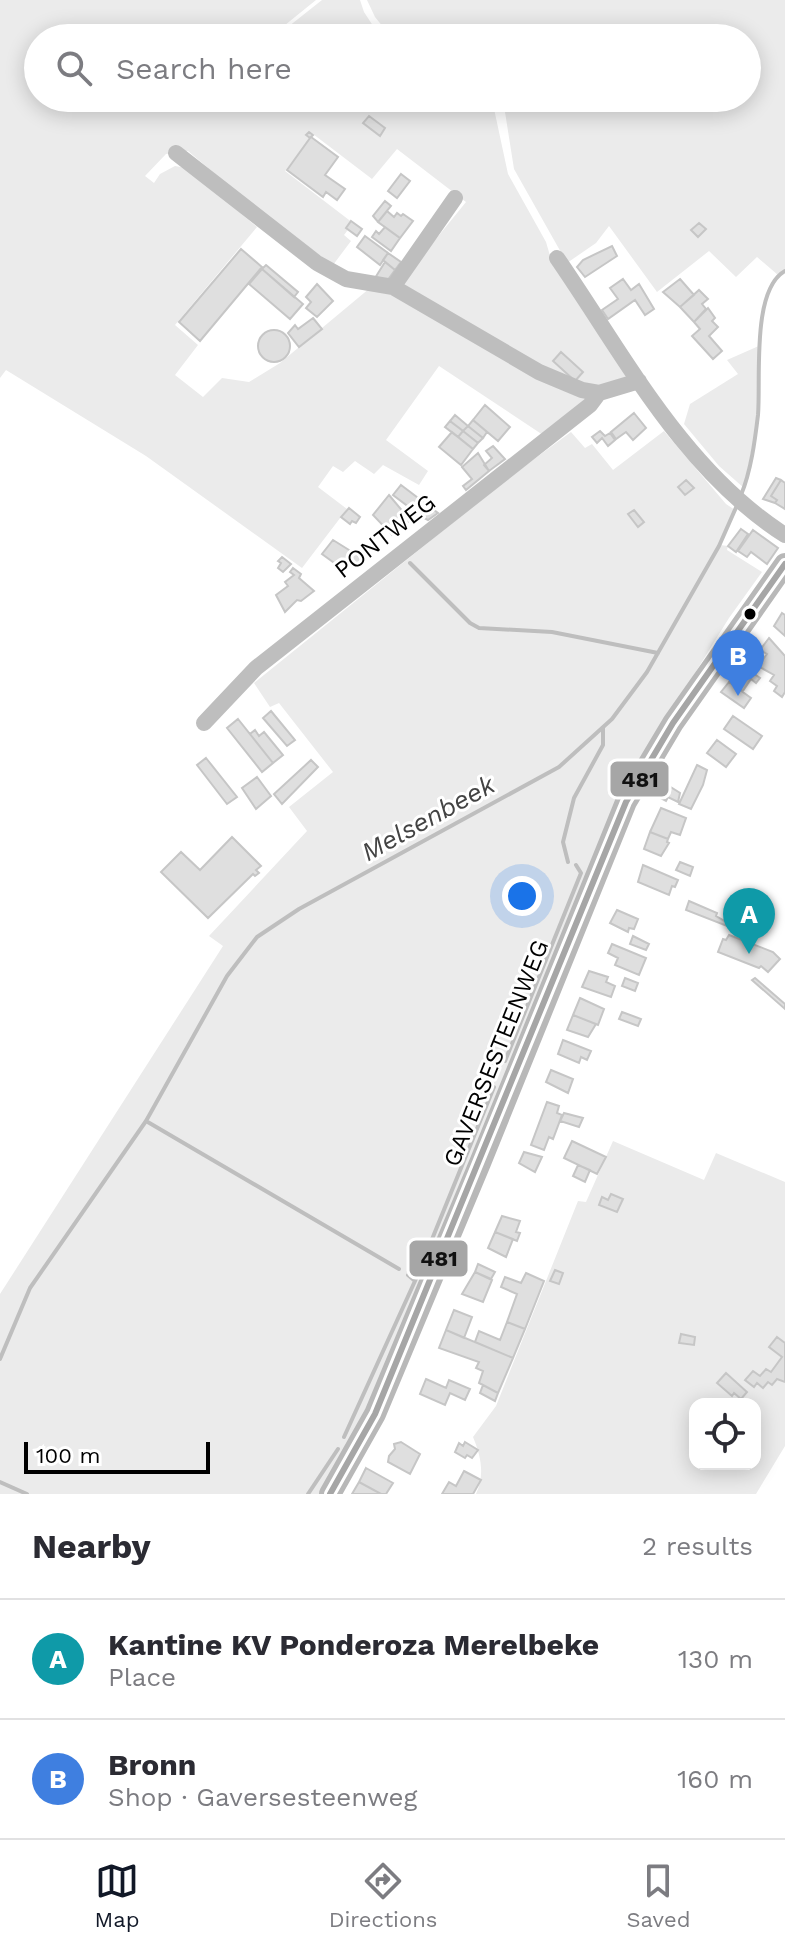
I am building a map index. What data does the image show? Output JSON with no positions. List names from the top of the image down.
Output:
{
  "streets": {
    "street": ["PONTWEG", "GAVERSESTEENWEG"]
  },
  "water": ["Melsenbeek"],
  "lines": ["transit line 481"],
  "scale_bar": "100 m",
  "page": {
    "search": "Search here",
    "pins": ["B", "A"],
    "scale": "100 m",
    "heading": ["Nearby", "2 results"],
    "list": [
      {
        "mark": "A",
        "name": "Kantine KV Ponderoza Merelbeke",
        "note": "Place",
        "value": "130 m"
      },
      {
        "mark": "B",
        "name": "Bronn",
        "note": "Shop · Gaversesteenweg",
        "value": "160 m"
      }
    ],
    "nav": ["Map", "Directions", "Saved"]
  }
}
